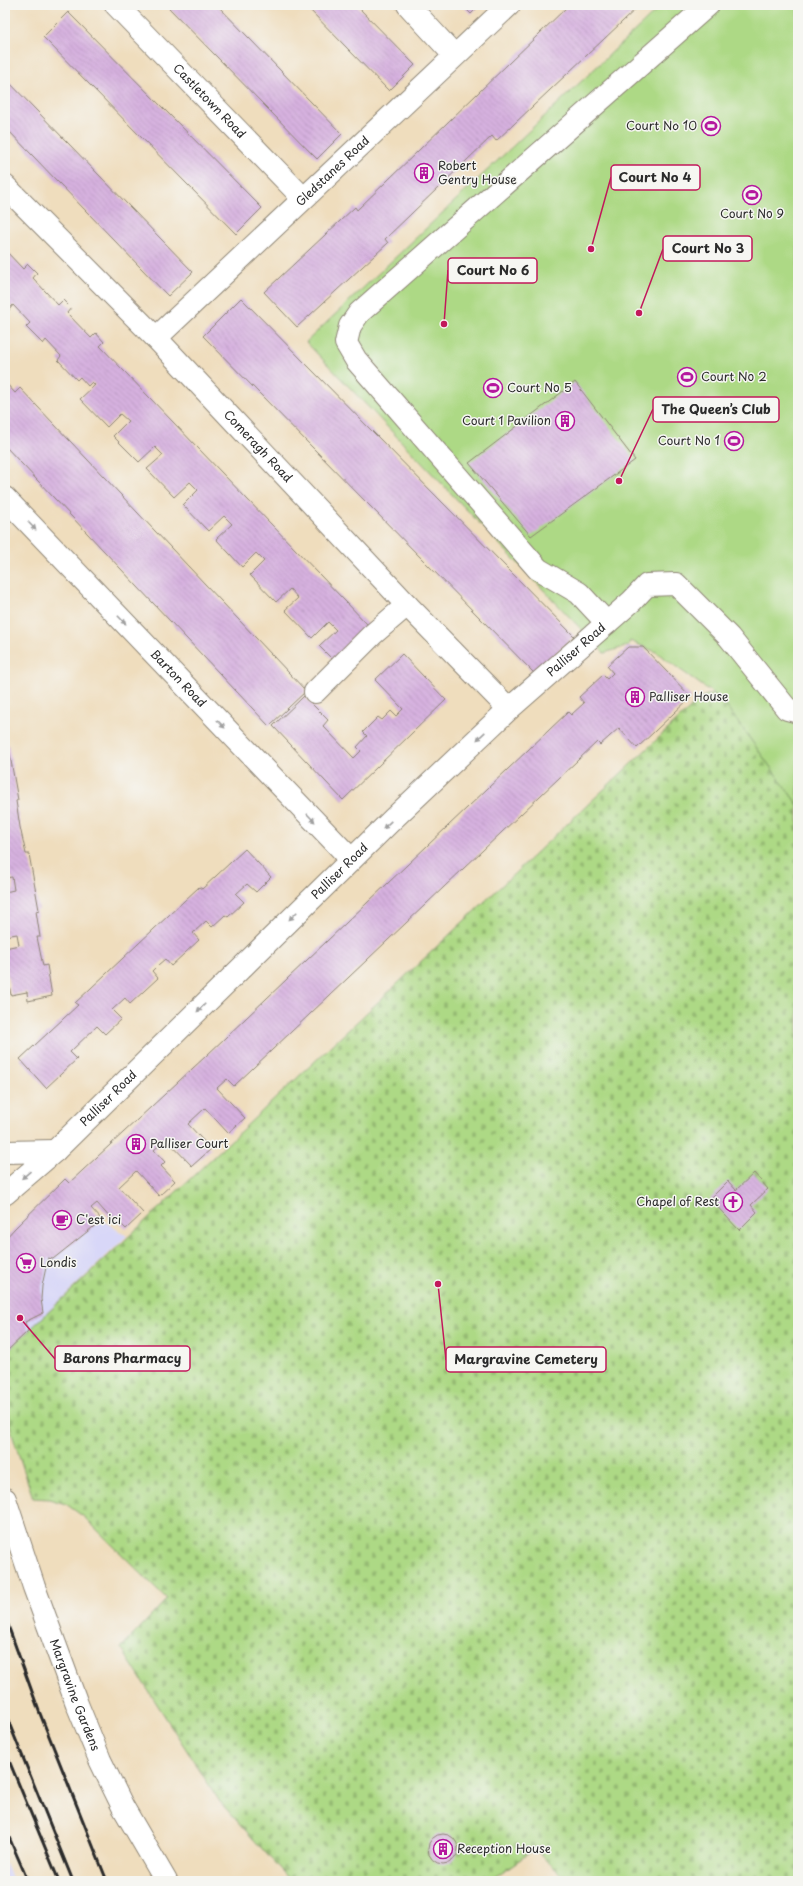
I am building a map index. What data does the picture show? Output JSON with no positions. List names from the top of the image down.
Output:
{
  "streets": {
    "street": [
      "Castletown Road",
      "Gledstanes Road",
      "Comeragh Road",
      "Palliser Road",
      "Barton Road",
      "Margravine Gardens"
    ]
  },
  "crossings": [
    ["Castletown Road", "Gledstanes Road"],
    ["Gledstanes Road", "Comeragh Road"],
    ["Comeragh Road", "Palliser Road"],
    ["Palliser Road", "Barton Road"]
  ],
  "one_way": ["Palliser Road", "Barton Road"],
  "places": {
    "sports": [
      "Court No 10",
      "Court No 9",
      "Court No 2",
      "Court No 5",
      "Court No 1"
    ],
    "building": [
      "Robert Gentry House",
      "Court 1 Pavilion",
      "Palliser House",
      "Palliser Court",
      "Reception House"
    ],
    "other": [
      "Court No 4",
      "Court No 3",
      "Court No 6",
      "The Queen’s Club",
      "Margravine Cemetery",
      "Barons Pharmacy"
    ],
    "church": ["Chapel of Rest"],
    "cafe": ["C'est ici"],
    "supermarket": ["Londis"]
  }
}
